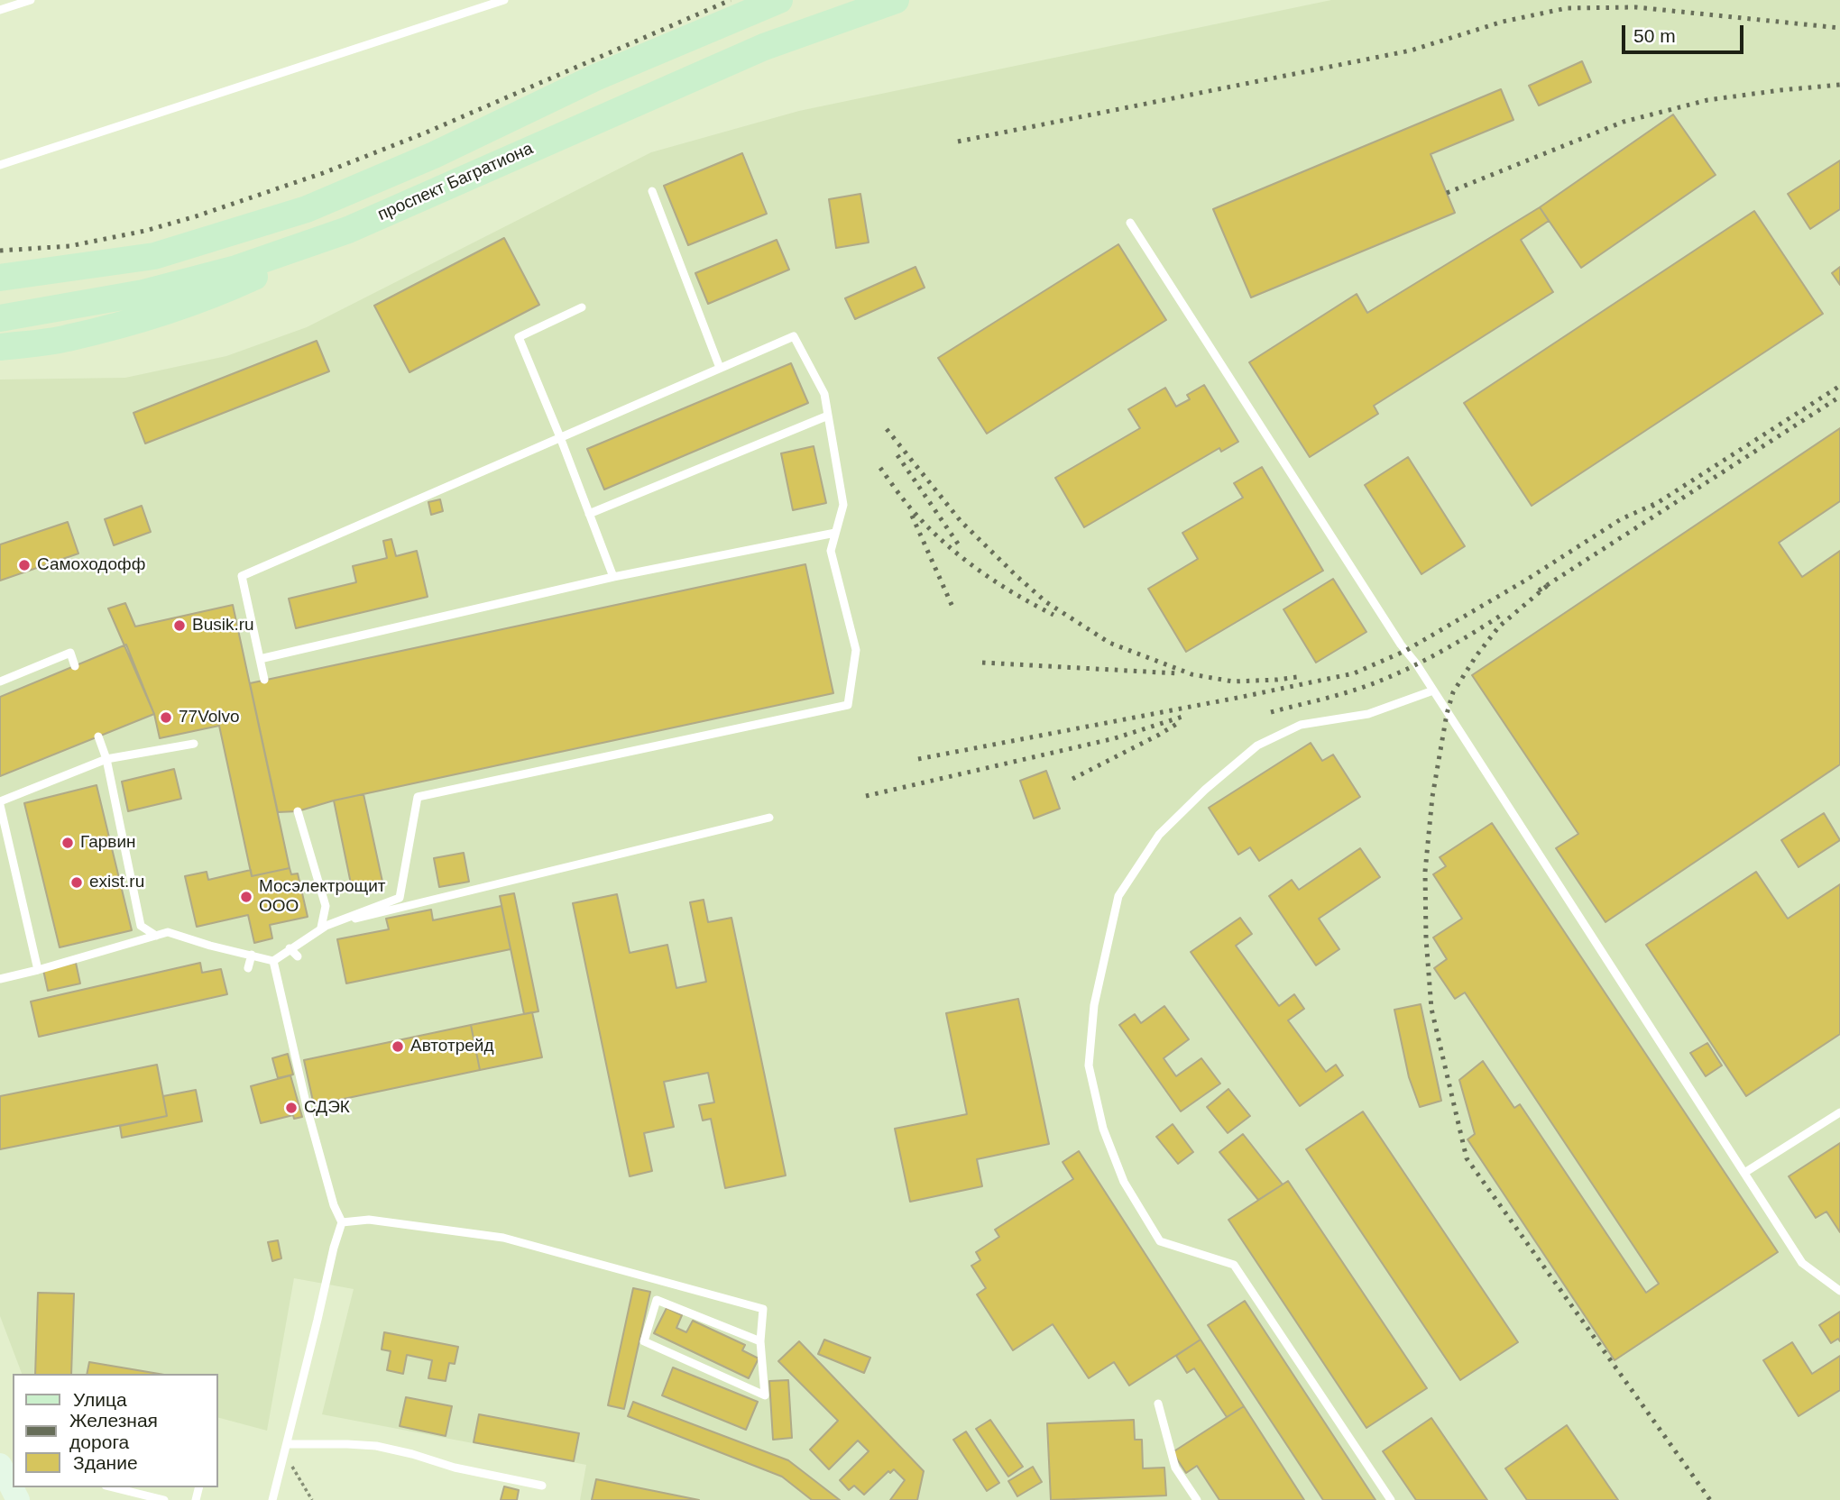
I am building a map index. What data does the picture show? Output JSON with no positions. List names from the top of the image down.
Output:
{
  "streets": {
    "main road": ["проспект Багратиона"]
  },
  "places": [
    "Самоходофф",
    "Busik.ru",
    "77Volvo",
    "Гарвин",
    "exist.ru",
    "Мосэлектрощит ООО",
    "Автотрейд",
    "СДЭК"
  ],
  "legend": ["Улица", "Железная дорога", "Здание"],
  "scale_bar": "50 m"
}
